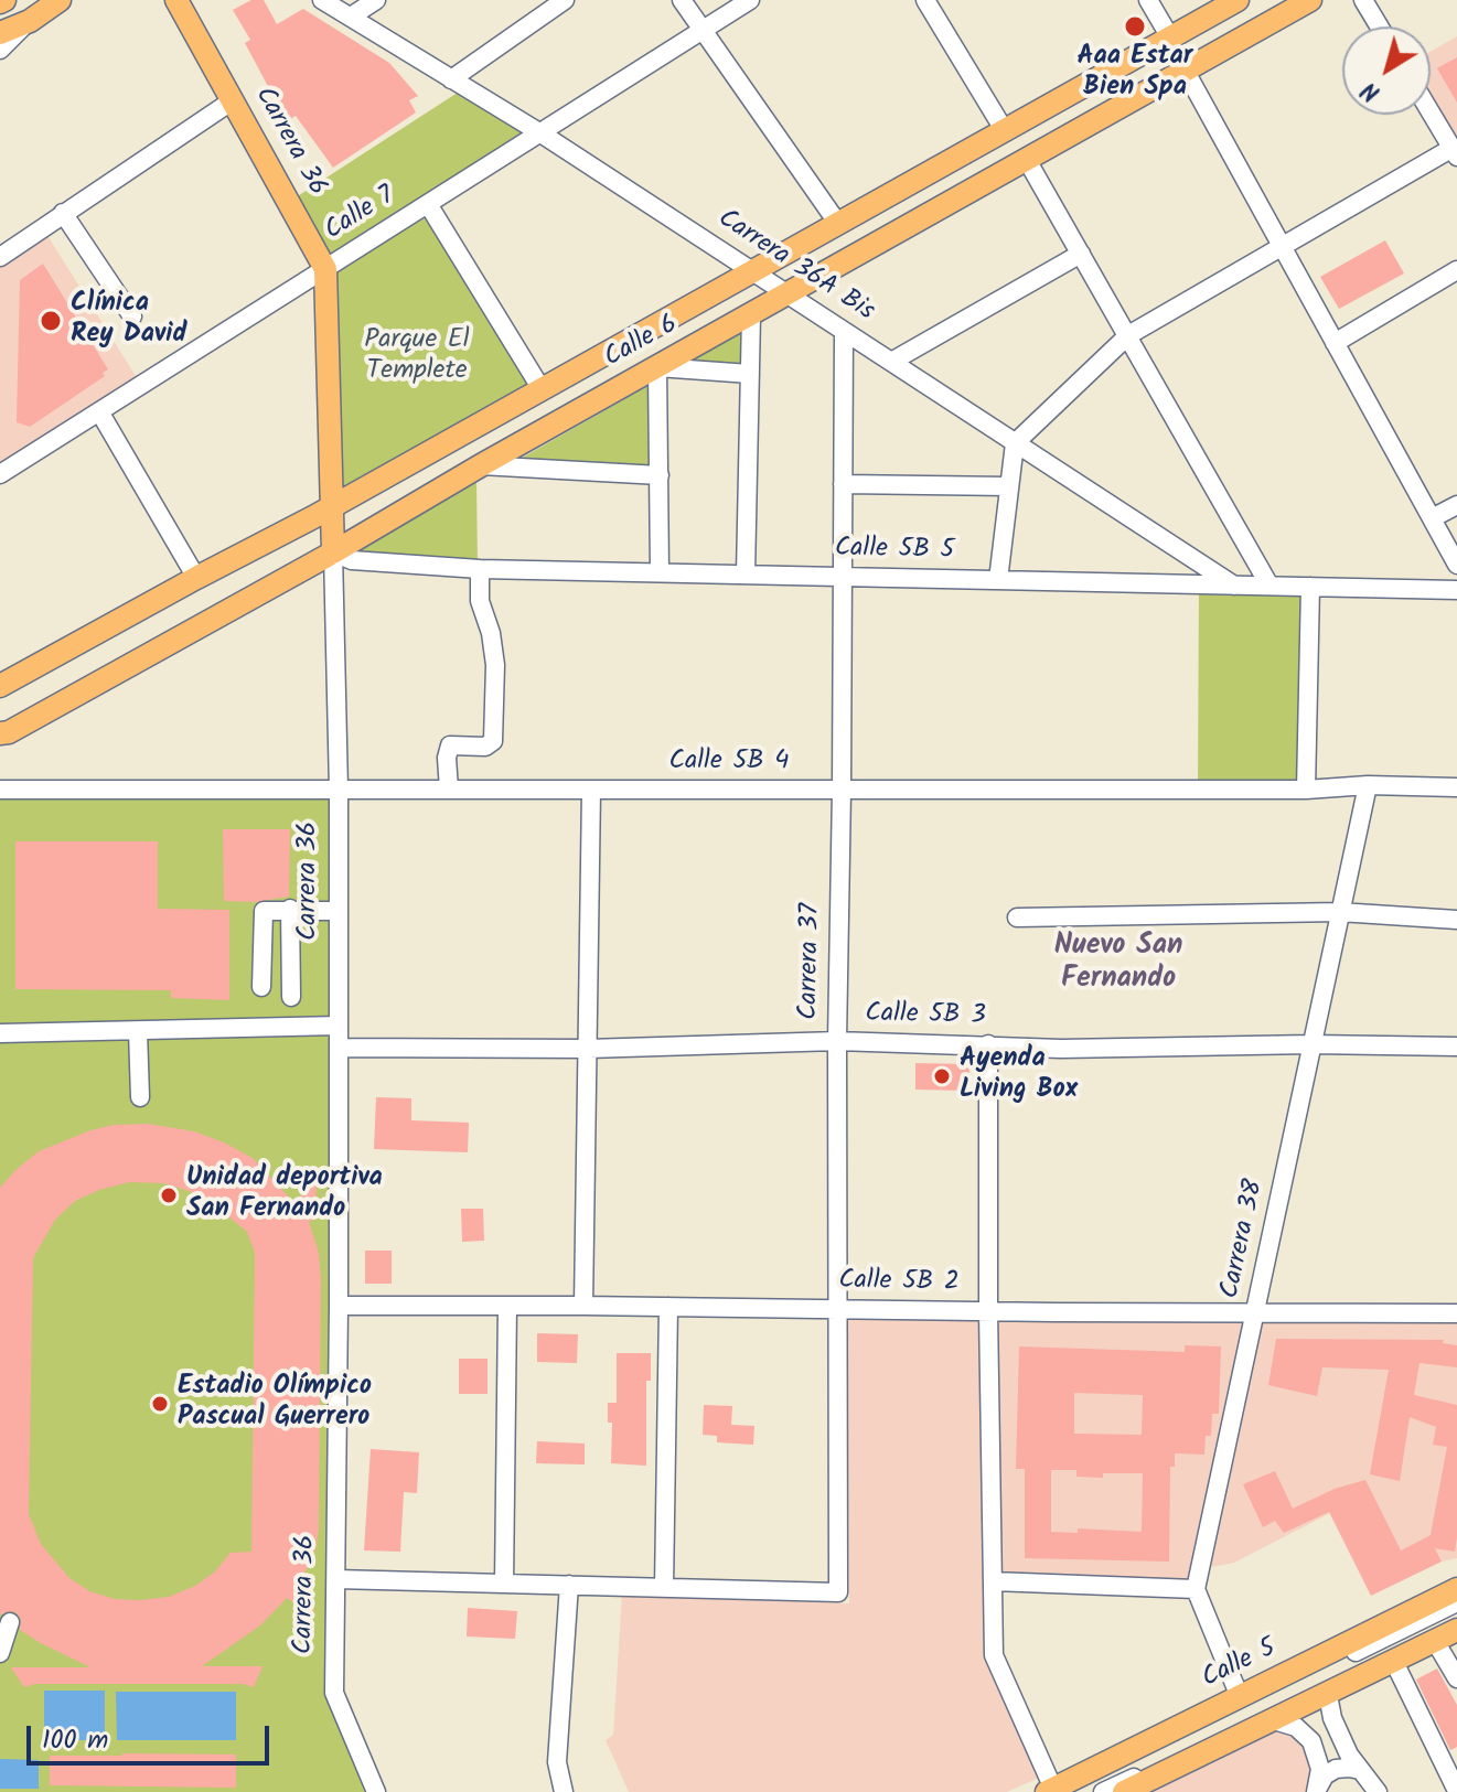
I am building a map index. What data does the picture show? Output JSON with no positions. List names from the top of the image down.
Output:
{
  "streets": {
    "main road": ["Carrera 36", "Calle 6", "Calle 5"],
    "street": [
      "Calle 7",
      "Carrera 36A Bis",
      "Calle 5B 5",
      "Calle 5B 4",
      "Carrera 37",
      "Calle 5B 3",
      "Carrera 38",
      "Calle 5B 2"
    ]
  },
  "crossings": [
    ["Carrera 36", "Calle 7"],
    ["Carrera 36", "Calle 6"],
    ["Carrera 36", "Calle 5B 5"],
    ["Carrera 36", "Calle 5B 4"],
    ["Carrera 36", "Calle 5B 3"],
    ["Carrera 36", "Calle 5B 2"],
    ["Calle 7", "Carrera 36A Bis"],
    ["Carrera 36A Bis", "Calle 6"],
    ["Carrera 36A Bis", "Calle 5B 5"],
    ["Carrera 36A Bis", "Carrera 37"],
    ["Calle 6", "Calle 5B 5"],
    ["Calle 5B 5", "Carrera 37"],
    ["Calle 5B 4", "Carrera 37"],
    ["Calle 5B 4", "Carrera 38"],
    ["Carrera 37", "Calle 5B 3"],
    ["Carrera 37", "Calle 5B 2"],
    ["Calle 5B 3", "Carrera 38"],
    ["Carrera 38", "Calle 5B 2"]
  ],
  "districts": ["Nuevo San Fernando"],
  "parks": ["Parque El Templete"],
  "places": [
    "Aaa Estar Bien Spa",
    "Clínica Rey David",
    "Ayenda Living Box",
    "Unidad deportiva San Fernando",
    "Estadio Olímpico Pascual Guerrero"
  ],
  "scale_bar": "100 m",
  "north": "bottom left"
}
